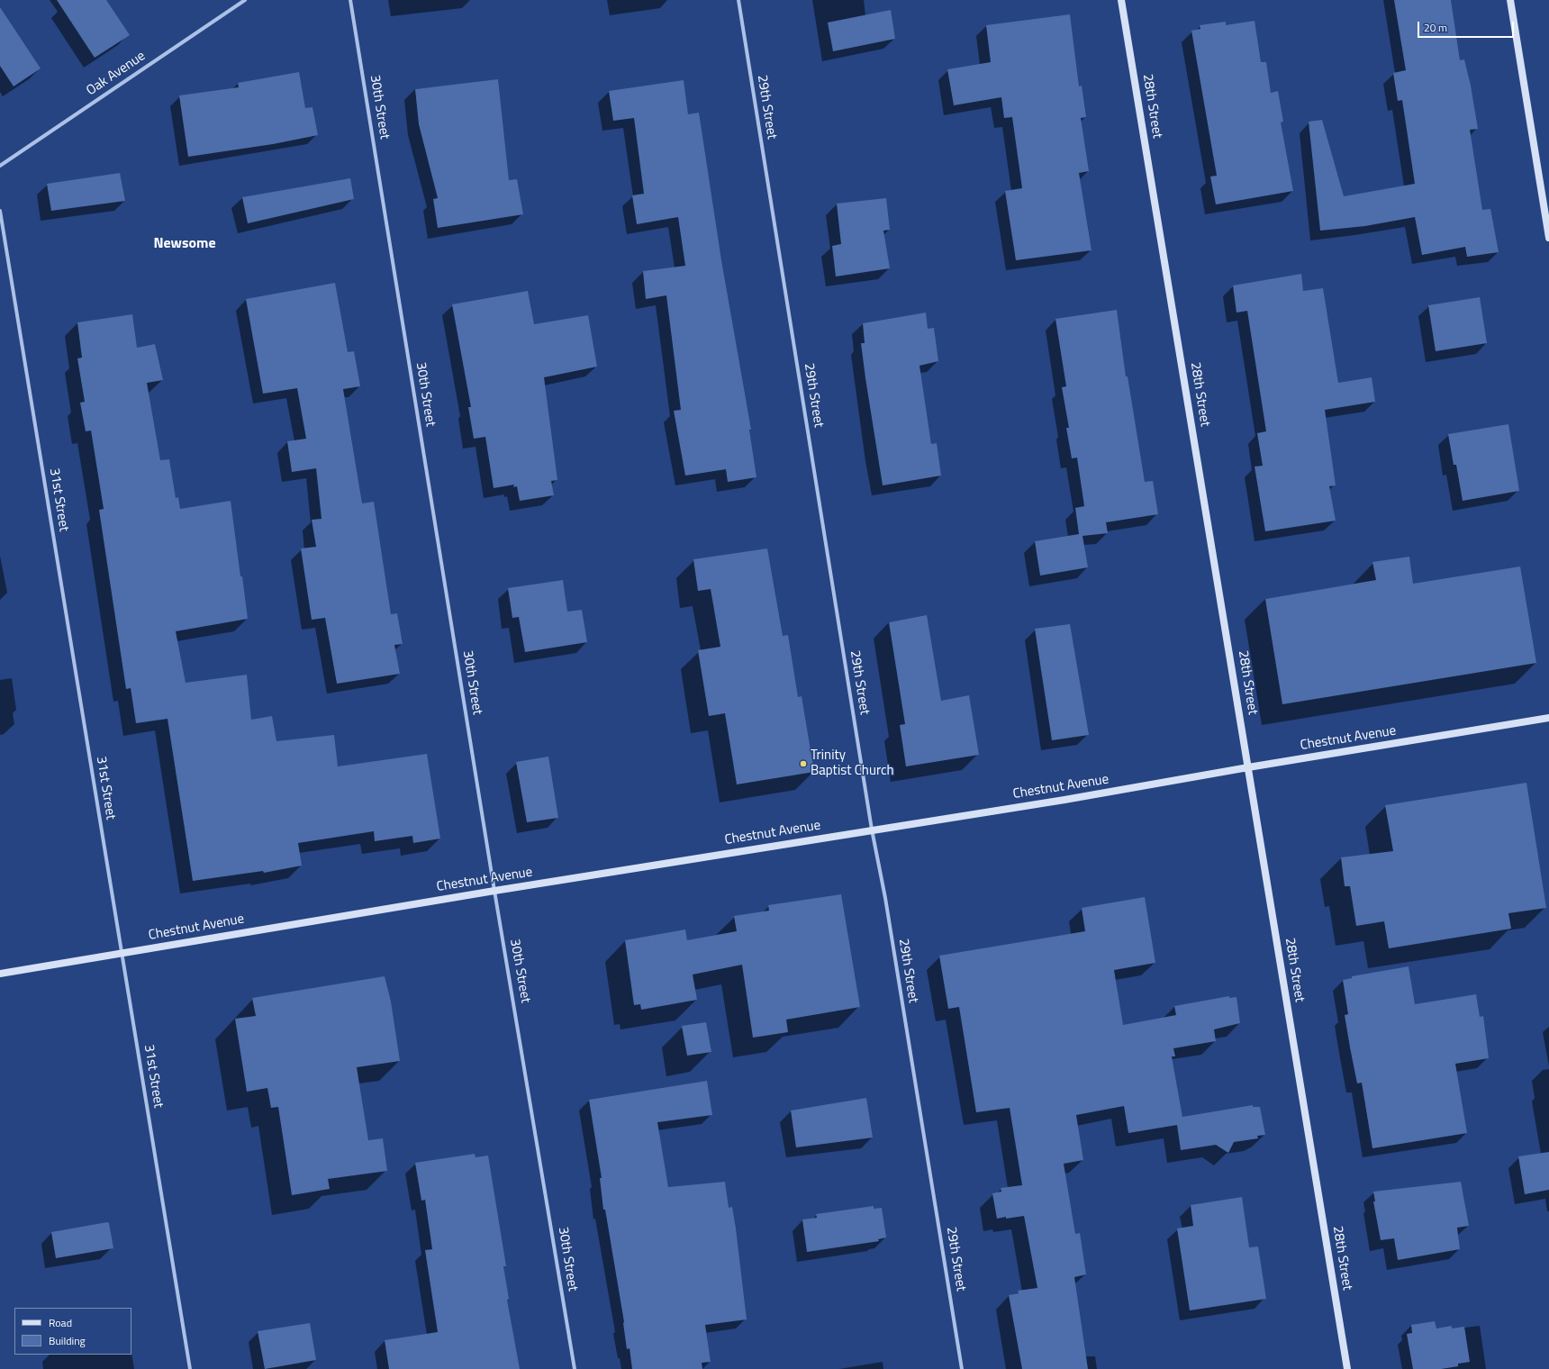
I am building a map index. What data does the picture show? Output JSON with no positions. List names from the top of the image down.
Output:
{
  "streets": {
    "main road": ["28th Street", "Chestnut Avenue"],
    "street": [
      "Oak Avenue",
      "30th Street",
      "29th Street",
      "31st Street"
    ]
  },
  "crossings": [
    ["28th Street", "Chestnut Avenue"],
    ["30th Street", "Chestnut Avenue"],
    ["29th Street", "Chestnut Avenue"],
    ["31st Street", "Chestnut Avenue"]
  ],
  "districts": ["Newsome"],
  "places": ["Trinity Baptist Church"],
  "legend": ["Road", "Building"],
  "scale_bar": "20 m"
}
